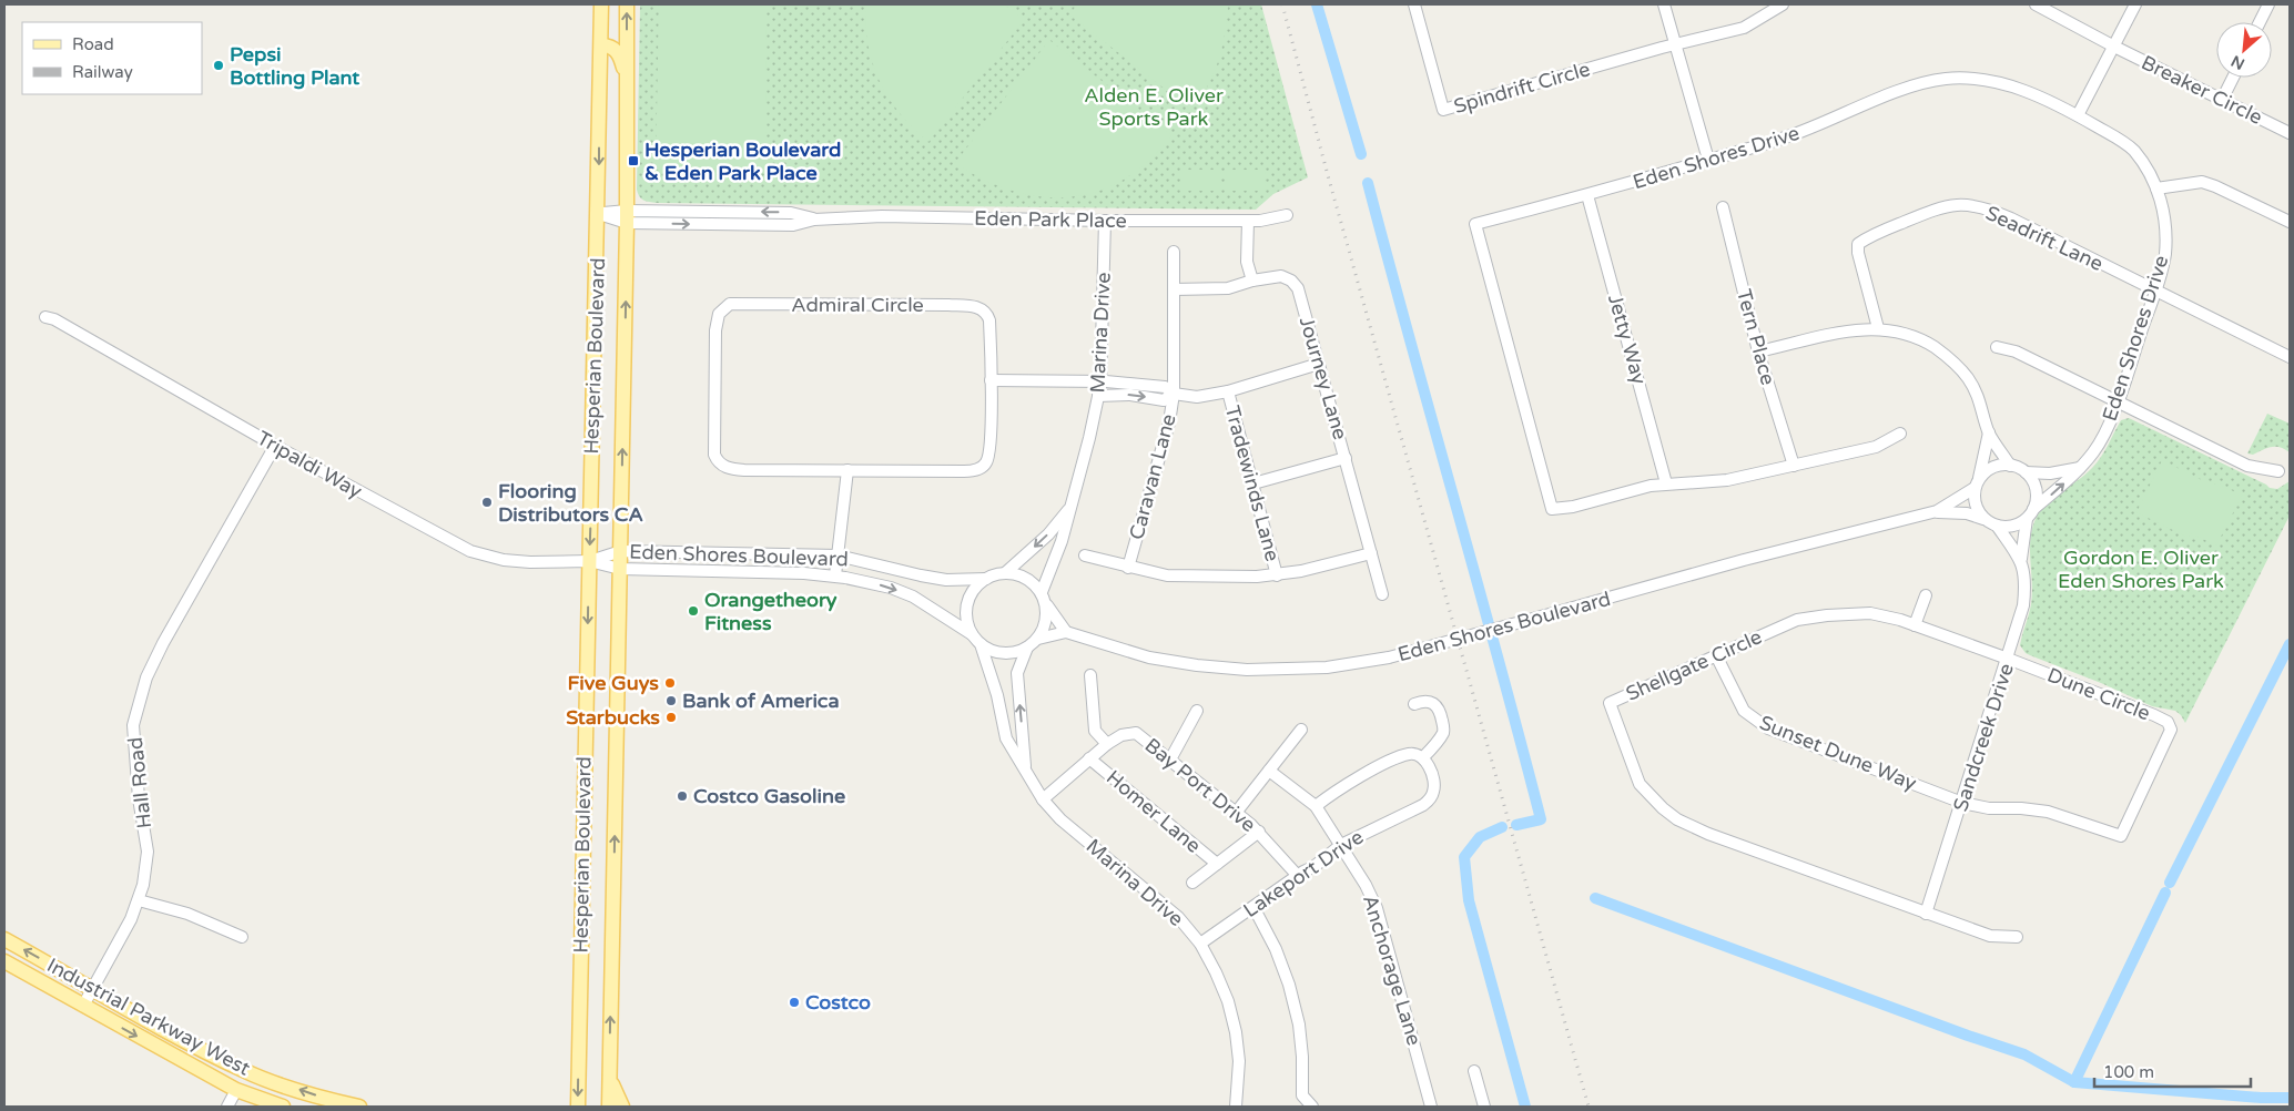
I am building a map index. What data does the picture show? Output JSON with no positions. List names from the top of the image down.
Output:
{
  "streets": {
    "main road": ["Hesperian Boulevard", "Industrial Parkway West"],
    "street": [
      "Spindrift Circle",
      "Breaker Circle",
      "Eden Shores Drive",
      "Eden Park Place",
      "Seadrift Lane",
      "Admiral Circle",
      "Marina Drive",
      "Tern Place",
      "Jetty Way",
      "Journey Lane",
      "Tripaldi Way",
      "Caravan Lane",
      "Tradewinds Lane",
      "Eden Shores Boulevard",
      "Shellgate Circle",
      "Dune Circle",
      "Sandcreek Drive",
      "Sunset Dune Way",
      "Hall Road",
      "Bay Port Drive",
      "Homer Lane",
      "Lakeport Drive",
      "Anchorage Lane"
    ]
  },
  "crossings": [
    ["Eden Shores Drive", "Seadrift Lane"],
    ["Eden Shores Drive", "Tern Place"],
    ["Eden Shores Drive", "Jetty Way"],
    ["Eden Shores Drive", "Eden Shores Boulevard"],
    ["Eden Shores Drive", "Sandcreek Drive"],
    ["Eden Park Place", "Marina Drive"],
    ["Eden Park Place", "Hesperian Boulevard"],
    ["Marina Drive", "Eden Shores Boulevard"],
    ["Marina Drive", "Bay Port Drive"],
    ["Marina Drive", "Lakeport Drive"],
    ["Hesperian Boulevard", "Tripaldi Way"],
    ["Hesperian Boulevard", "Eden Shores Boulevard"],
    ["Journey Lane", "Caravan Lane"],
    ["Tripaldi Way", "Eden Shores Boulevard"],
    ["Tripaldi Way", "Hall Road"],
    ["Eden Shores Boulevard", "Sandcreek Drive"],
    ["Shellgate Circle", "Dune Circle"],
    ["Shellgate Circle", "Sandcreek Drive"],
    ["Shellgate Circle", "Sunset Dune Way"],
    ["Dune Circle", "Sandcreek Drive"],
    ["Dune Circle", "Sunset Dune Way"],
    ["Sandcreek Drive", "Sunset Dune Way"],
    ["Hall Road", "Industrial Parkway West"],
    ["Bay Port Drive", "Homer Lane"],
    ["Bay Port Drive", "Lakeport Drive"],
    ["Lakeport Drive", "Anchorage Lane"]
  ],
  "parks": ["Alden E. Oliver Sports Park", "Gordon E. Oliver Eden Shores Park"],
  "places": {
    "other": [
      "Pepsi Bottling Plant",
      "Flooring Distributors CA",
      "Orangetheory Fitness",
      "Five Guys",
      "Bank of America",
      "Starbucks",
      "Costco Gasoline",
      "Costco"
    ],
    "transit": ["Hesperian Boulevard & Eden Park Place"]
  },
  "legend": ["Road", "Railway"],
  "scale_bar": "100 m",
  "north": "bottom left"
}
